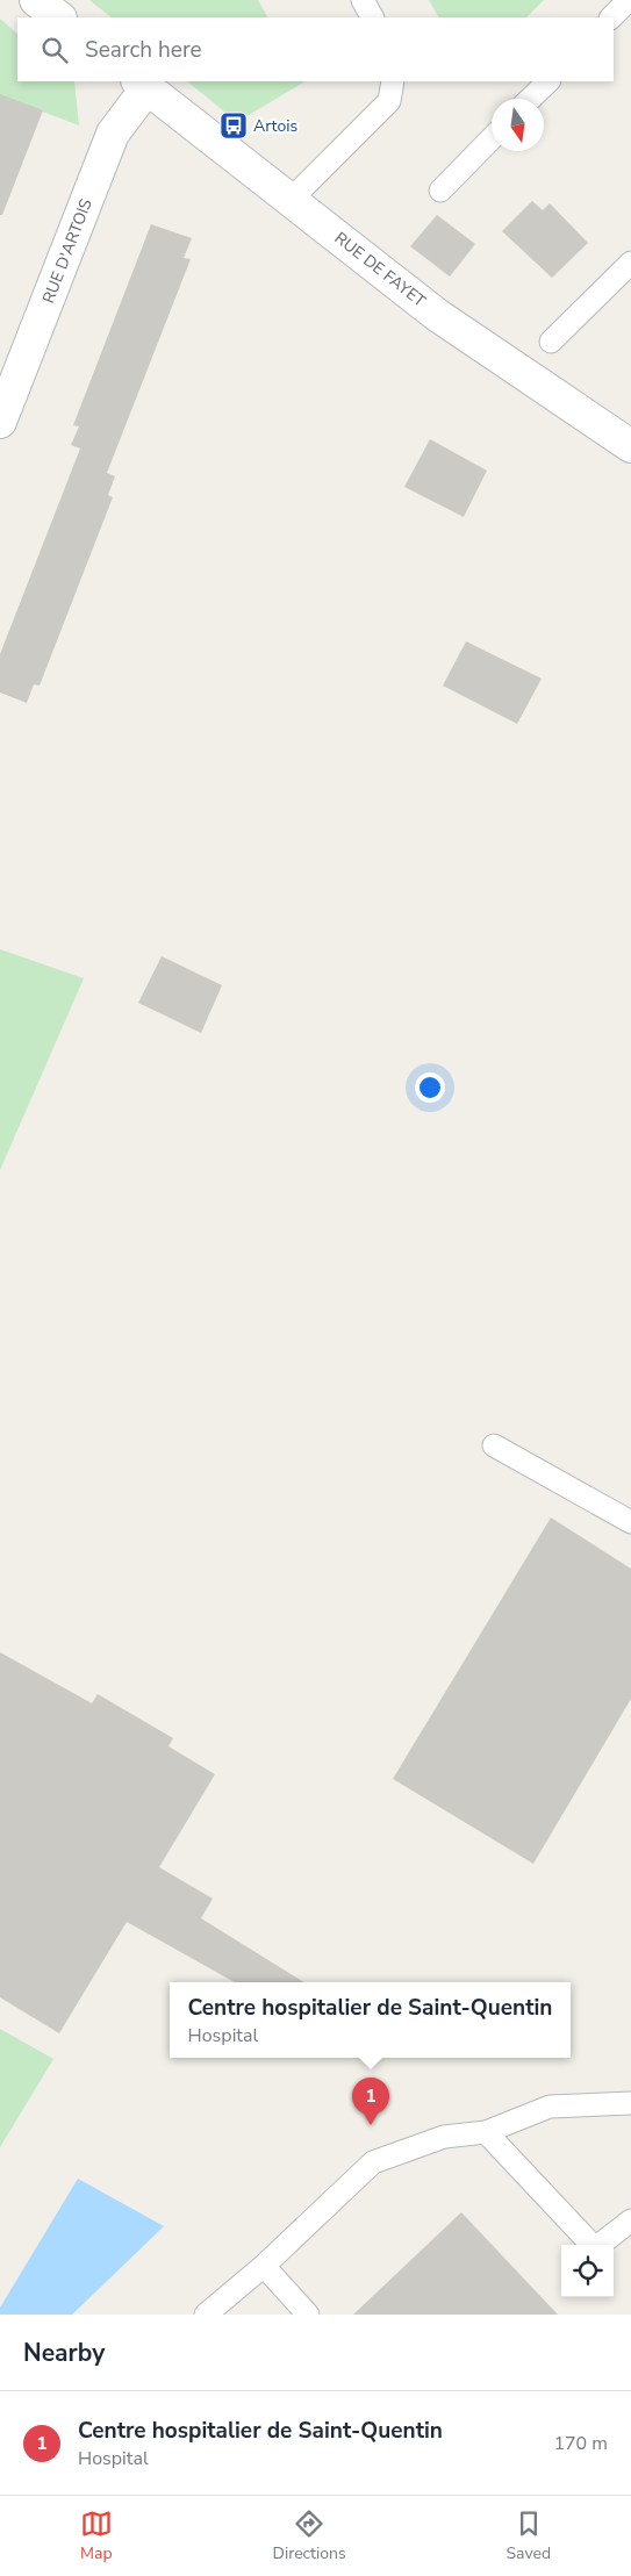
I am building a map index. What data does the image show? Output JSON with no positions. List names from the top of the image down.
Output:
{
  "streets": {
    "main road": ["RUE D'ARTOIS", "RUE DE FAYET"]
  },
  "crossings": [
    ["RUE D'ARTOIS", "RUE DE FAYET"]
  ],
  "places": {
    "bus stop": ["Artois"]
  },
  "north": "bottom",
  "page": {
    "search": "Search here",
    "popup": ["Centre hospitalier de Saint-Quentin", "Hospital"],
    "pins": "1",
    "heading": "Nearby",
    "list": [
      {
        "mark": "1",
        "name": "Centre hospitalier de Saint-Quentin",
        "note": "Hospital",
        "value": "170 m"
      }
    ],
    "nav": ["Map", "Directions", "Saved"]
  }
}
